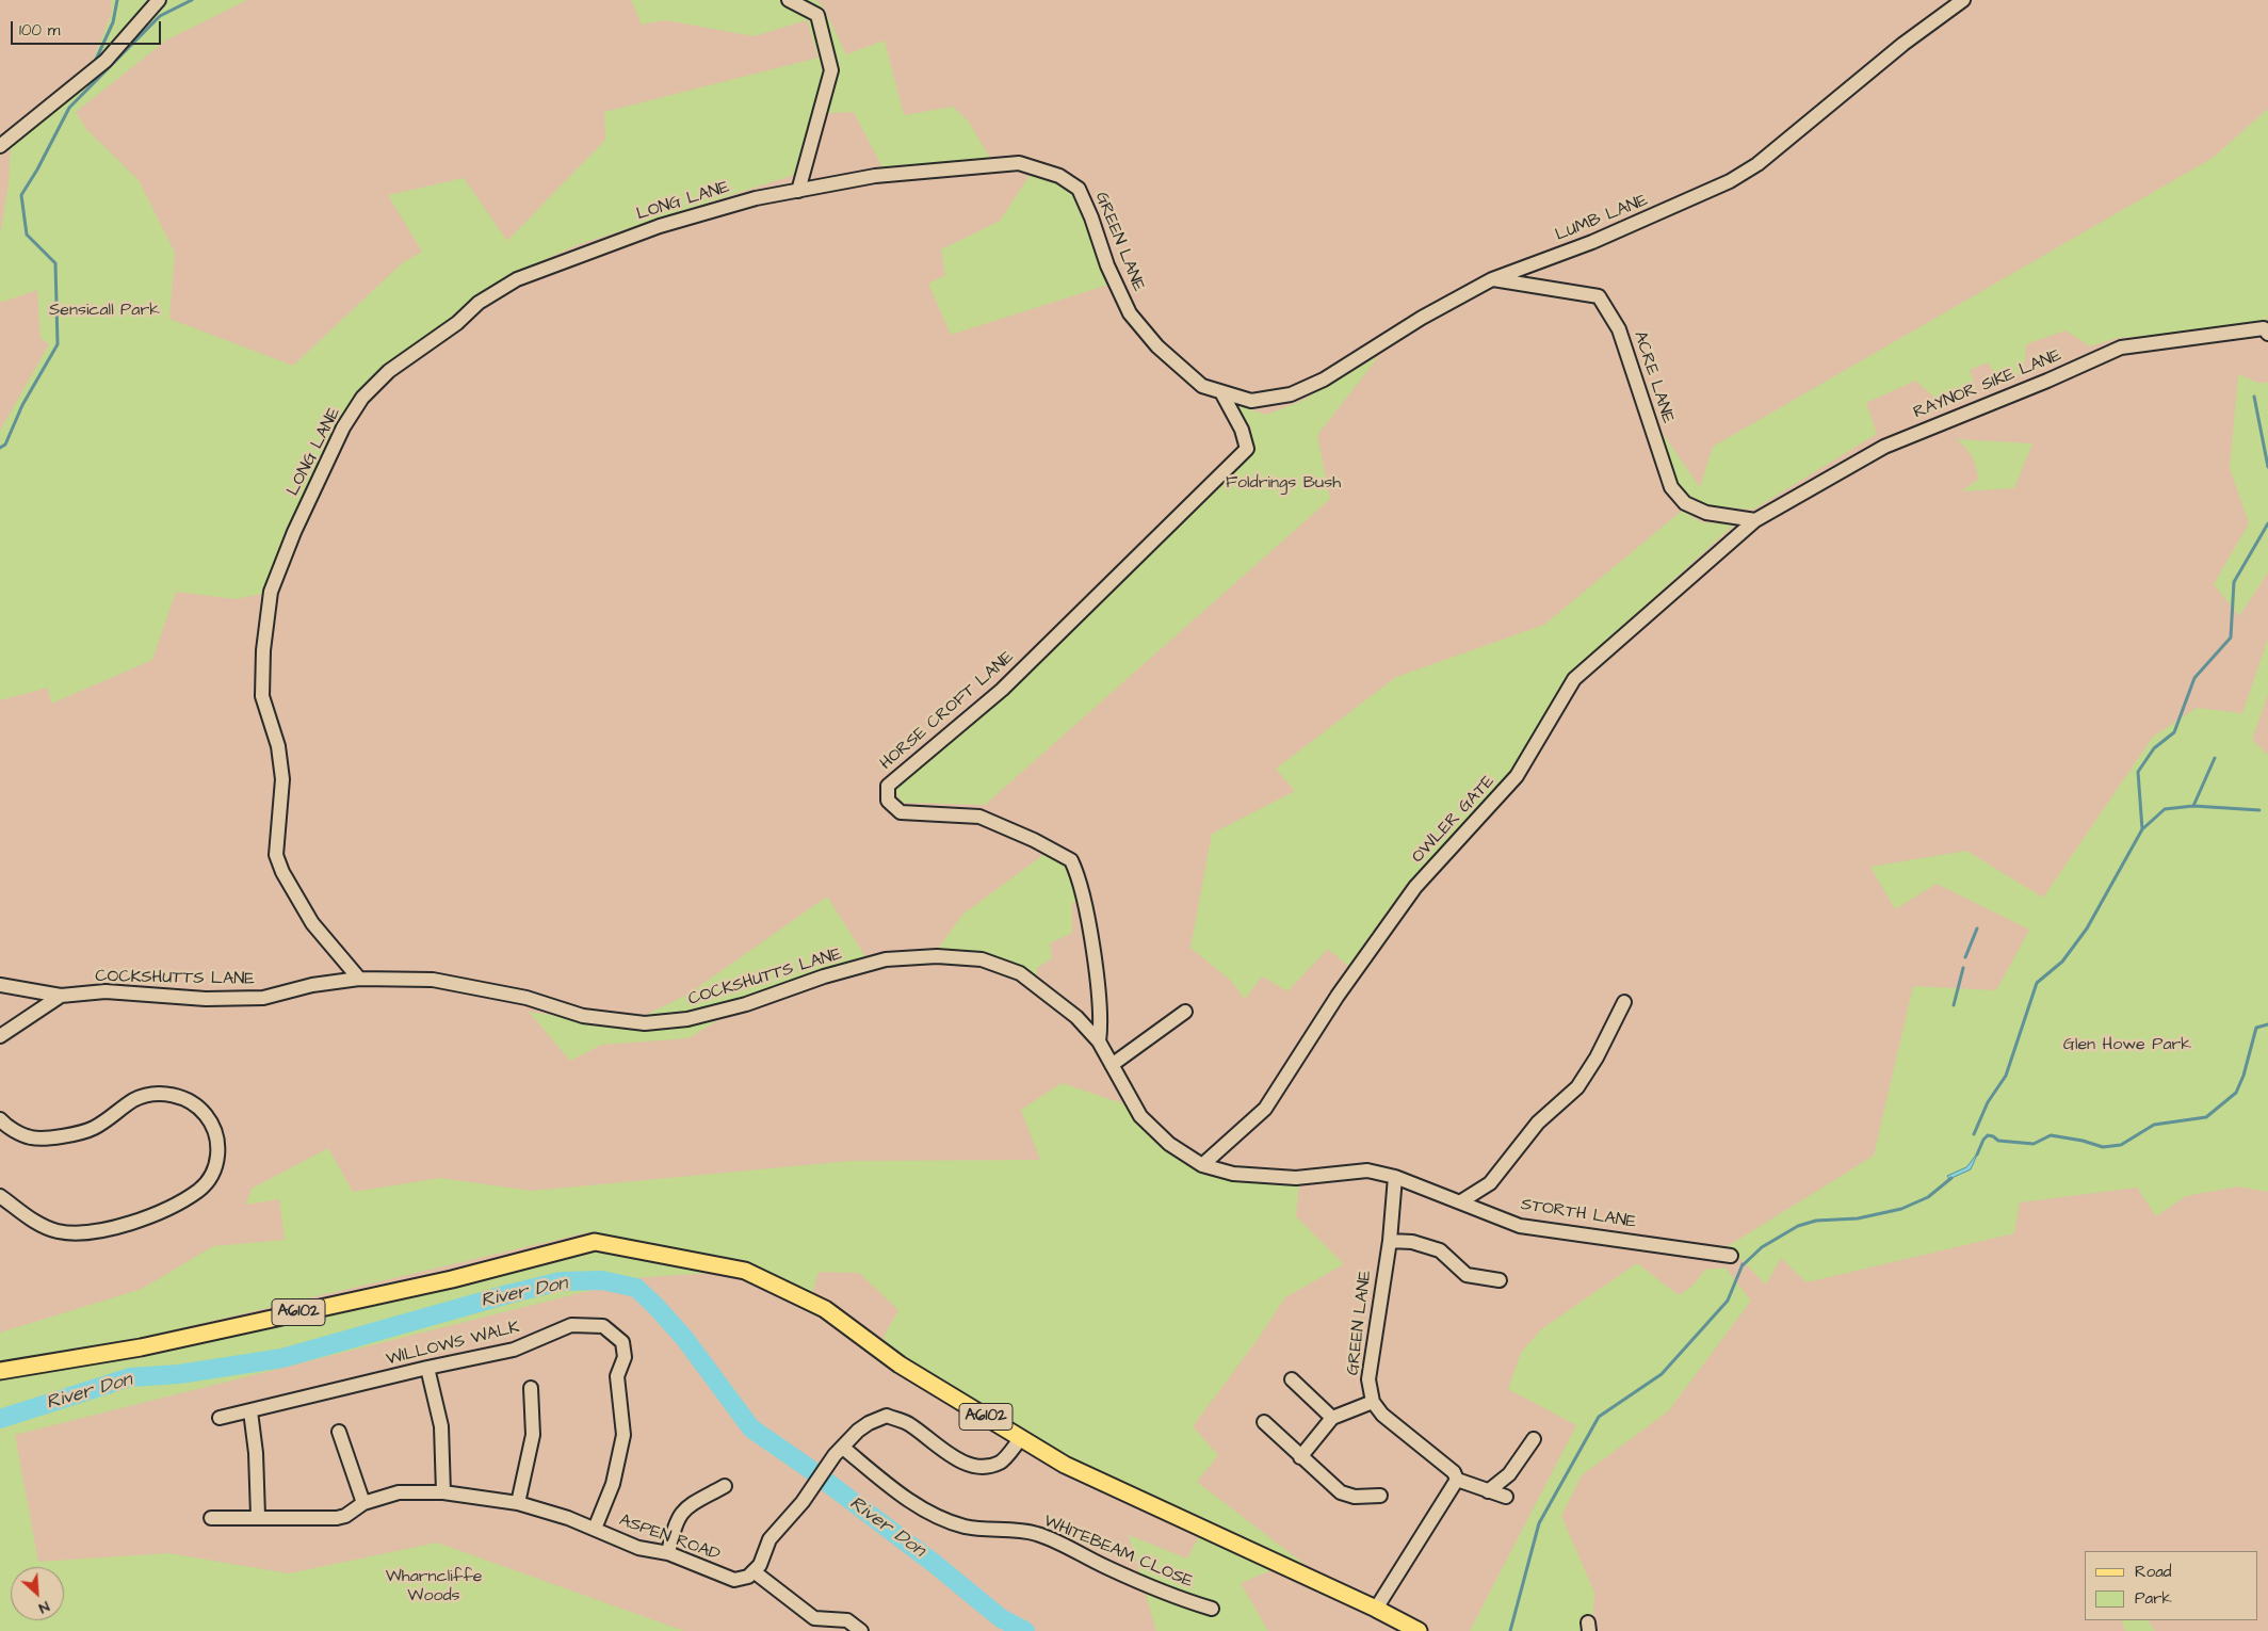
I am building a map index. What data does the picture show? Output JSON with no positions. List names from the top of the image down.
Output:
{
  "streets": {
    "main road": ["A6102"],
    "street": [
      "LONG LANE",
      "LUMB LANE",
      "GREEN LANE",
      "ACRE LANE",
      "RAYNOR SIKE LANE",
      "HORSE CROFT LANE",
      "OWLER GATE",
      "COCKSHUTTS LANE",
      "STORTH LANE",
      "WILLOWS WALK",
      "ASPEN ROAD",
      "WHITEBEAM CLOSE"
    ]
  },
  "crossings": [
    ["LONG LANE", "GREEN LANE"],
    ["LONG LANE", "COCKSHUTTS LANE"],
    ["LUMB LANE", "GREEN LANE"],
    ["LUMB LANE", "ACRE LANE"],
    ["LUMB LANE", "HORSE CROFT LANE"],
    ["GREEN LANE", "HORSE CROFT LANE"],
    ["GREEN LANE", "STORTH LANE"],
    ["ACRE LANE", "RAYNOR SIKE LANE"],
    ["ACRE LANE", "OWLER GATE"],
    ["RAYNOR SIKE LANE", "OWLER GATE"],
    ["HORSE CROFT LANE", "COCKSHUTTS LANE"],
    ["OWLER GATE", "COCKSHUTTS LANE"],
    ["WILLOWS WALK", "ASPEN ROAD"]
  ],
  "water": ["River Don"],
  "parks": [
    "Sensicall Park",
    "Foldrings Bush",
    "Glen Howe Park",
    "Wharncliffe Woods"
  ],
  "legend": ["Road", "Park"],
  "scale_bar": "100 m",
  "north": "bottom right"
}
